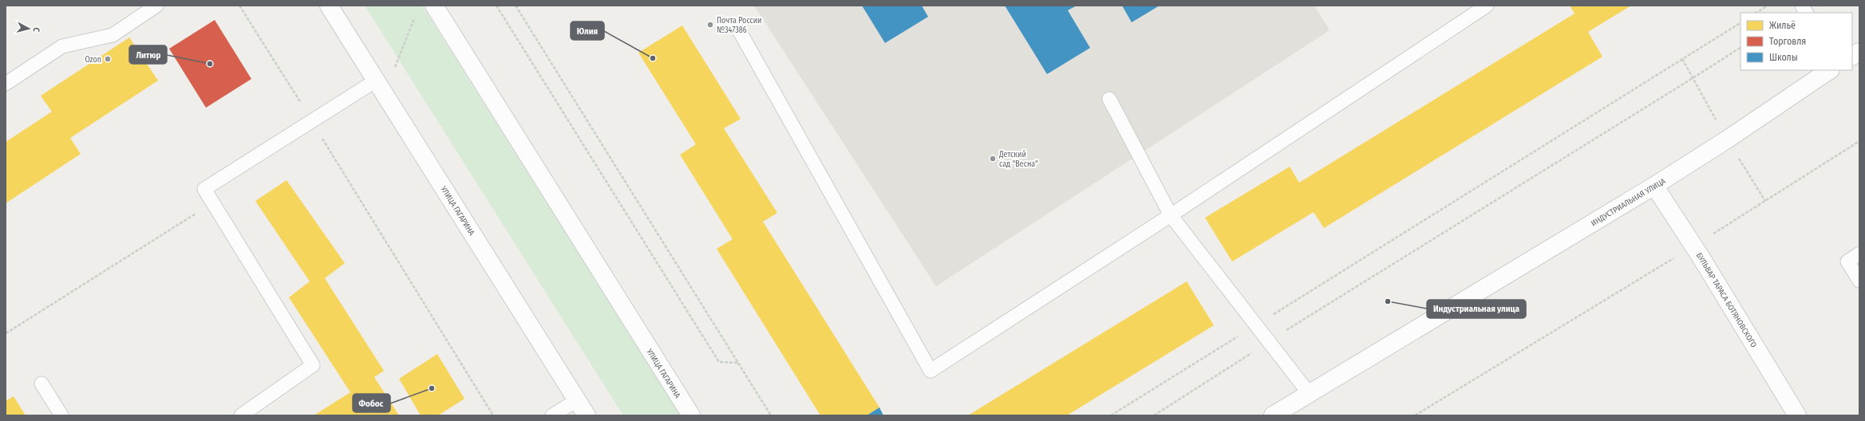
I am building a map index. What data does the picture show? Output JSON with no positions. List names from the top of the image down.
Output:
{
  "streets": {
    "street": ["ИНДУСТРИАЛЬНАЯ УЛИЦА", "УЛИЦА ГАГАРИНА", "БУЛЬВАР ТАРАСА БОТЯНОВСКОГО"]
  },
  "crossings": [
    ["ИНДУСТРИАЛЬНАЯ УЛИЦА", "БУЛЬВАР ТАРАСА БОТЯНОВСКОГО"]
  ],
  "places": [
    "Почта России №347386",
    "Юлия",
    "Ozon",
    "Литюр",
    "Детский сад \"Весна\"",
    "Индустриальная улица",
    "Фобос"
  ],
  "legend": ["Жильё", "Торговля", "Школы"],
  "north": "right"
}
